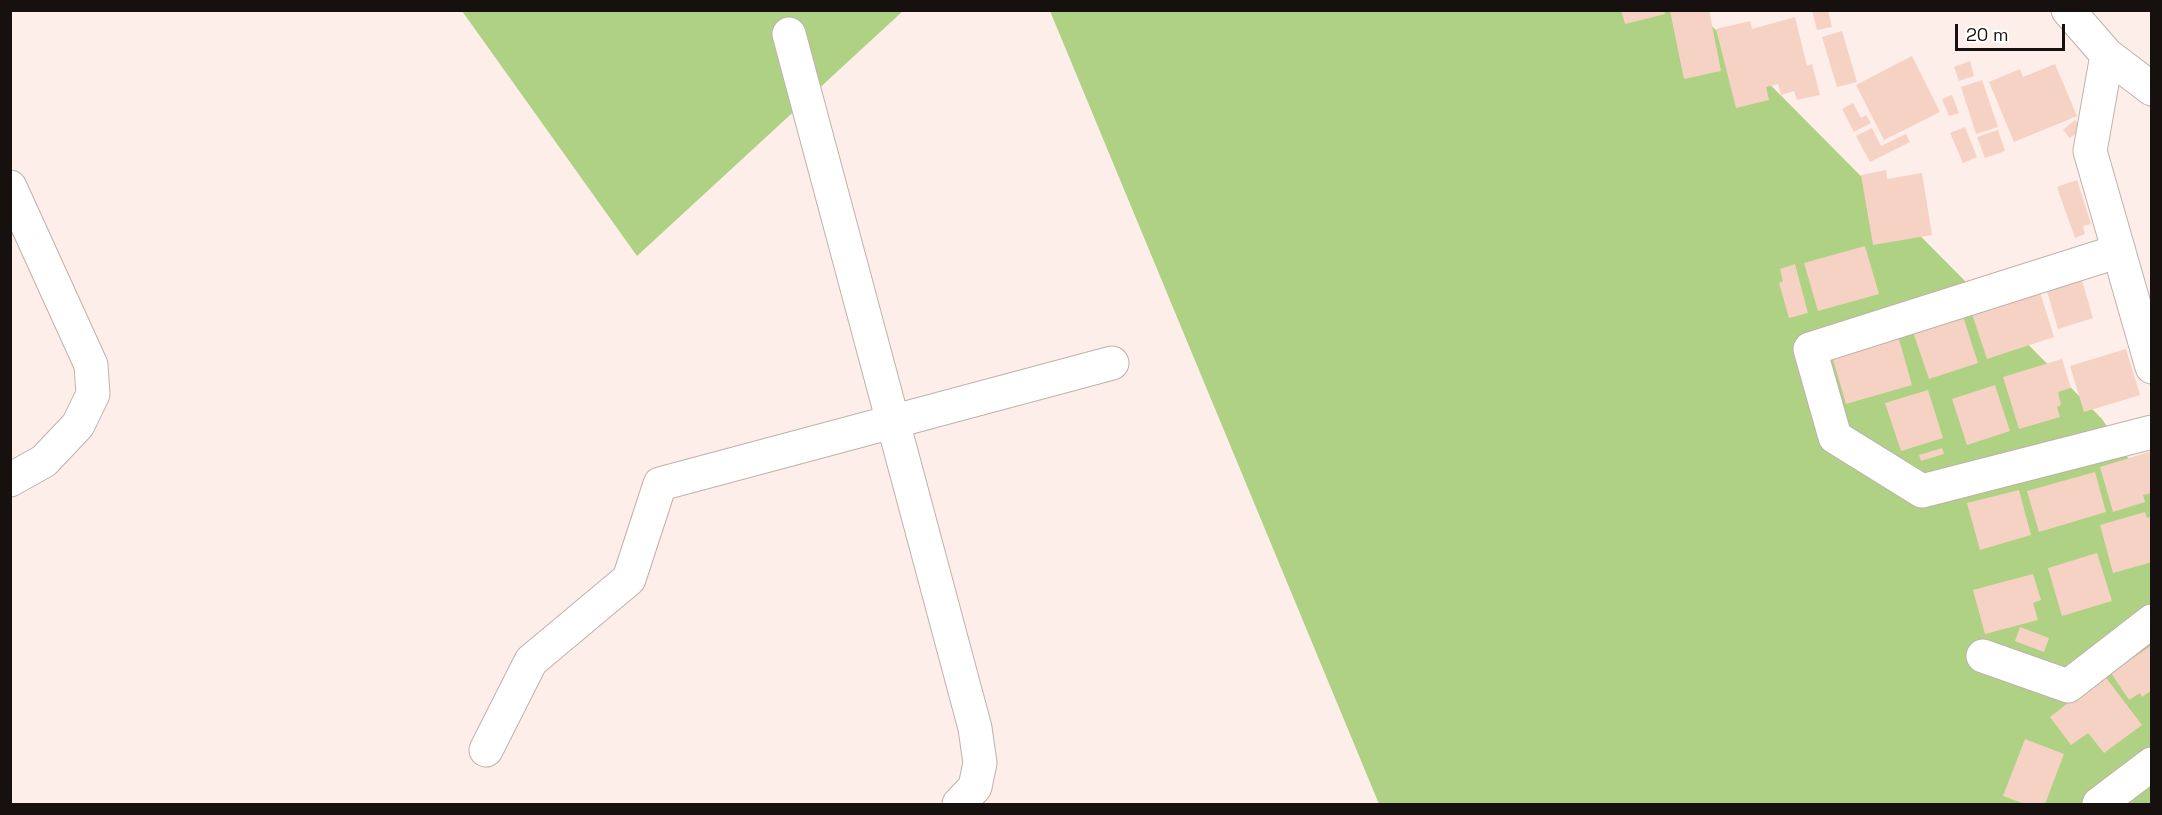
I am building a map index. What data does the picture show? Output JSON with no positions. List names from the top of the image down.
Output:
{
  "scale_bar": "20 m"
}
